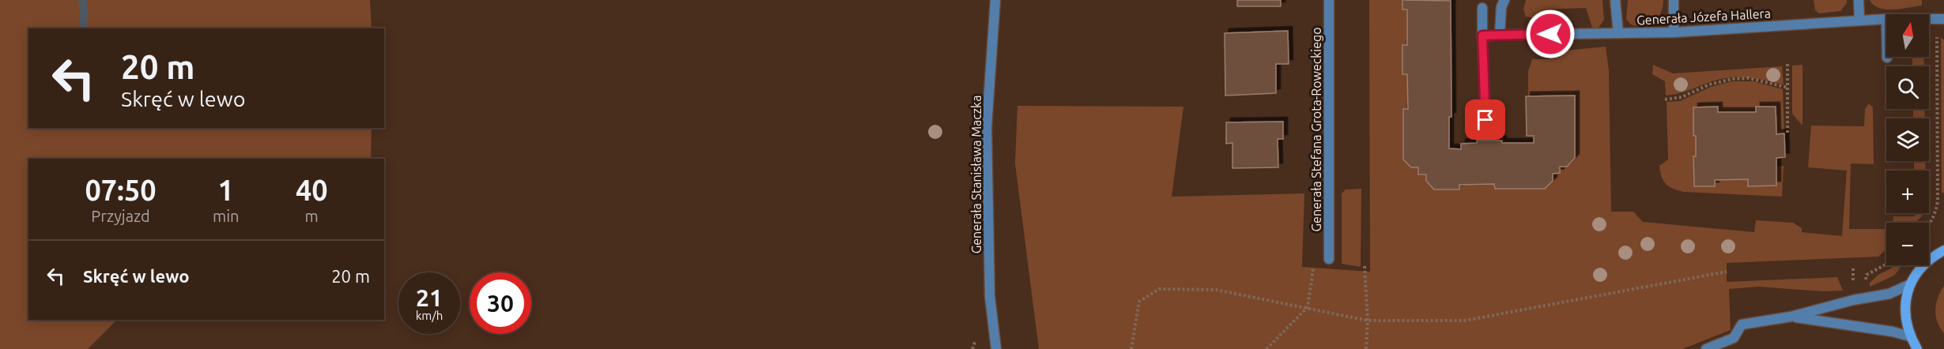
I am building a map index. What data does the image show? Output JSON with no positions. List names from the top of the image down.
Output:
{
  "streets": {
    "street": ["Generała Józefa Hallera", "Generała Stefana Grota-Roweckiego", "Generała Stanisława Maczka"]
  },
  "north": "top",
  "page": {
    "map_buttons": ["+", "−"],
    "turn": ["20 m", "Skręć w lewo"],
    "eta": [
      "07:50",
      "Przyjazd",
      "1",
      "min",
      "40",
      "m"
    ],
    "list": [
      {
        "name": "Skręć w lewo",
        "value": "20 m"
      }
    ],
    "speed": "21 km/h",
    "limit": "30"
  }
}
